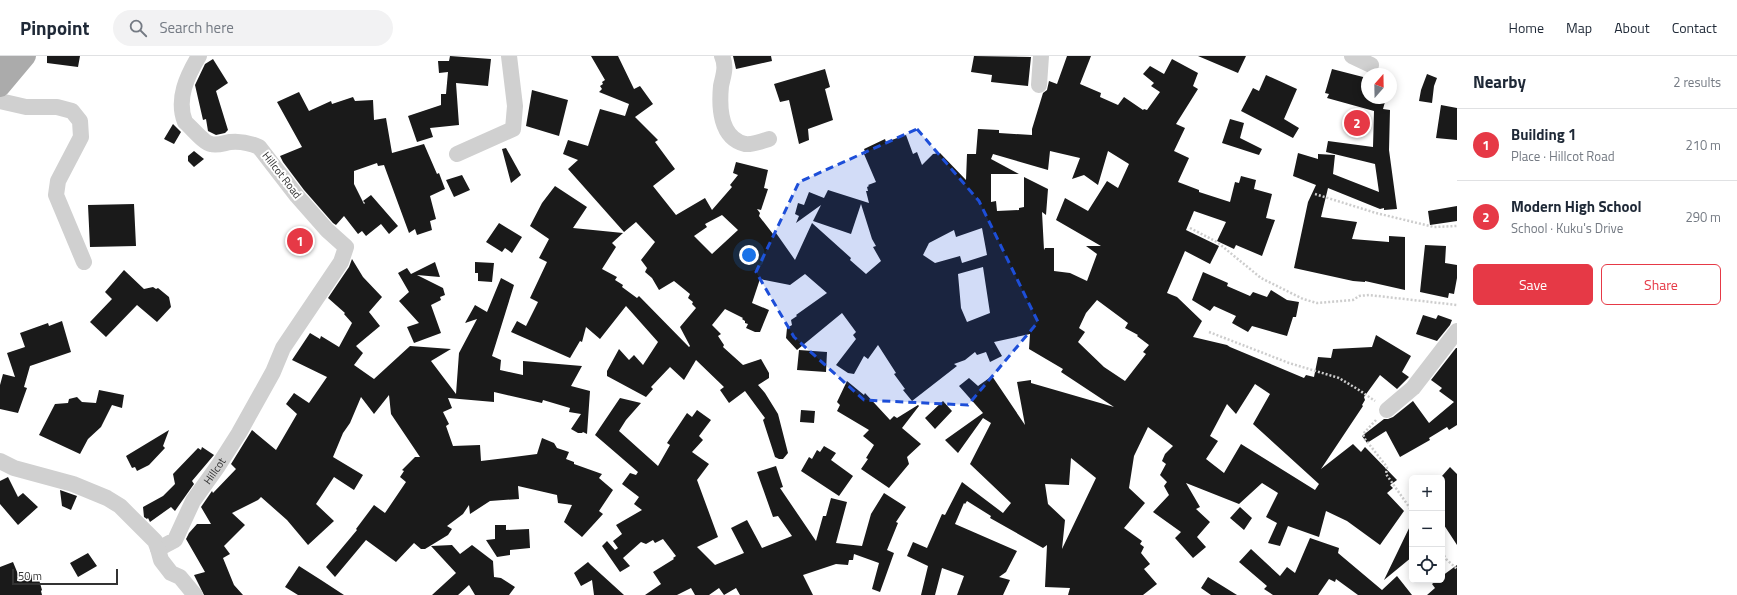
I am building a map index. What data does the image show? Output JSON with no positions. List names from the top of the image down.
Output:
{
  "streets": {
    "street": ["Hillcot Road", "Hillcot"]
  },
  "crossings": [
    ["Hillcot Road", "Hillcot"]
  ],
  "scale_bar": "50 m",
  "north": "top",
  "page": {
    "header": "Pinpoint",
    "search": "Search here",
    "nav": [
      "Home",
      "Map",
      "About",
      "Contact"
    ],
    "heading": ["Nearby", "2 results"],
    "pins": ["2", "1"],
    "list": [
      {
        "mark": "1",
        "name": "Building 1",
        "note": "Place · Hillcot Road",
        "value": "210 m"
      },
      {
        "mark": "2",
        "name": "Modern High School",
        "note": "School · Kuku's Drive",
        "value": "290 m"
      }
    ],
    "buttons": ["Save", "Share"],
    "map_buttons": ["+", "−"],
    "scale": "50 m"
  }
}
